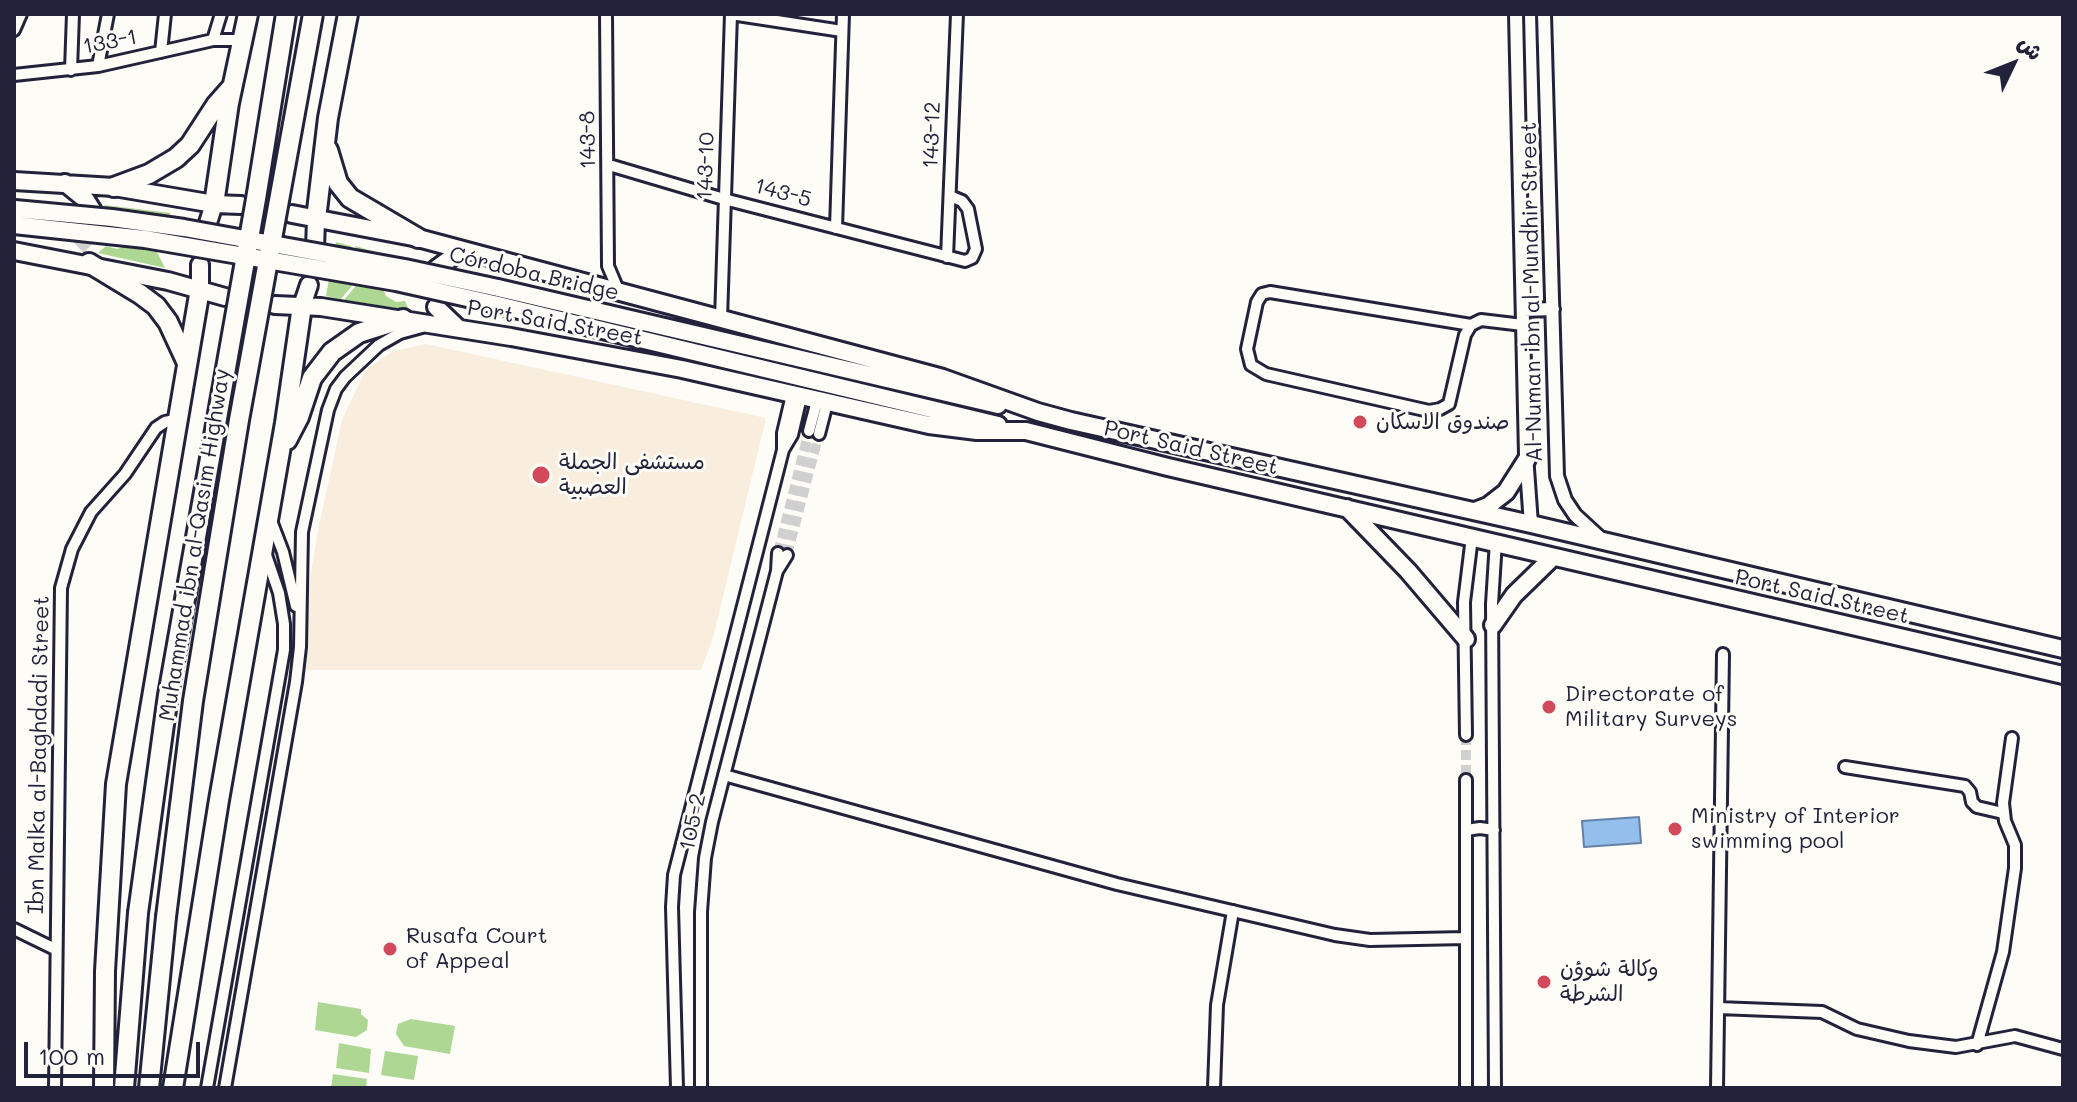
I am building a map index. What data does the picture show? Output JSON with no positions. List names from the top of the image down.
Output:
{
  "streets": {
    "highway": ["Muhammad ibn al-Qasim Highway"],
    "main road": ["Córdoba Bridge", "Port Said Street"],
    "street": [
      "133-1",
      "143-12",
      "143-8",
      "143-10",
      "143-5",
      "Al-Numan ibn al-Mundhir Street",
      "Ibn Malka al-Baghdadi Street",
      "105-2"
    ]
  },
  "crossings": [
    ["143-12", "143-5"],
    ["143-8", "143-5"],
    ["143-8", "Port Said Street"],
    ["143-10", "143-5"],
    ["143-10", "Port Said Street"],
    ["Córdoba Bridge", "Port Said Street"],
    ["Al-Numan ibn al-Mundhir Street", "Port Said Street"]
  ],
  "places": [
    "صندوق الاسكان",
    "مستشفى الجملة العصبية",
    "Directorate of Military Surveys",
    "Ministry of Interior swimming pool",
    "Rusafa Court of Appeal",
    "وكالة شوؤن الشرطة"
  ],
  "scale_bar": "100 m",
  "north": "top right"
}
